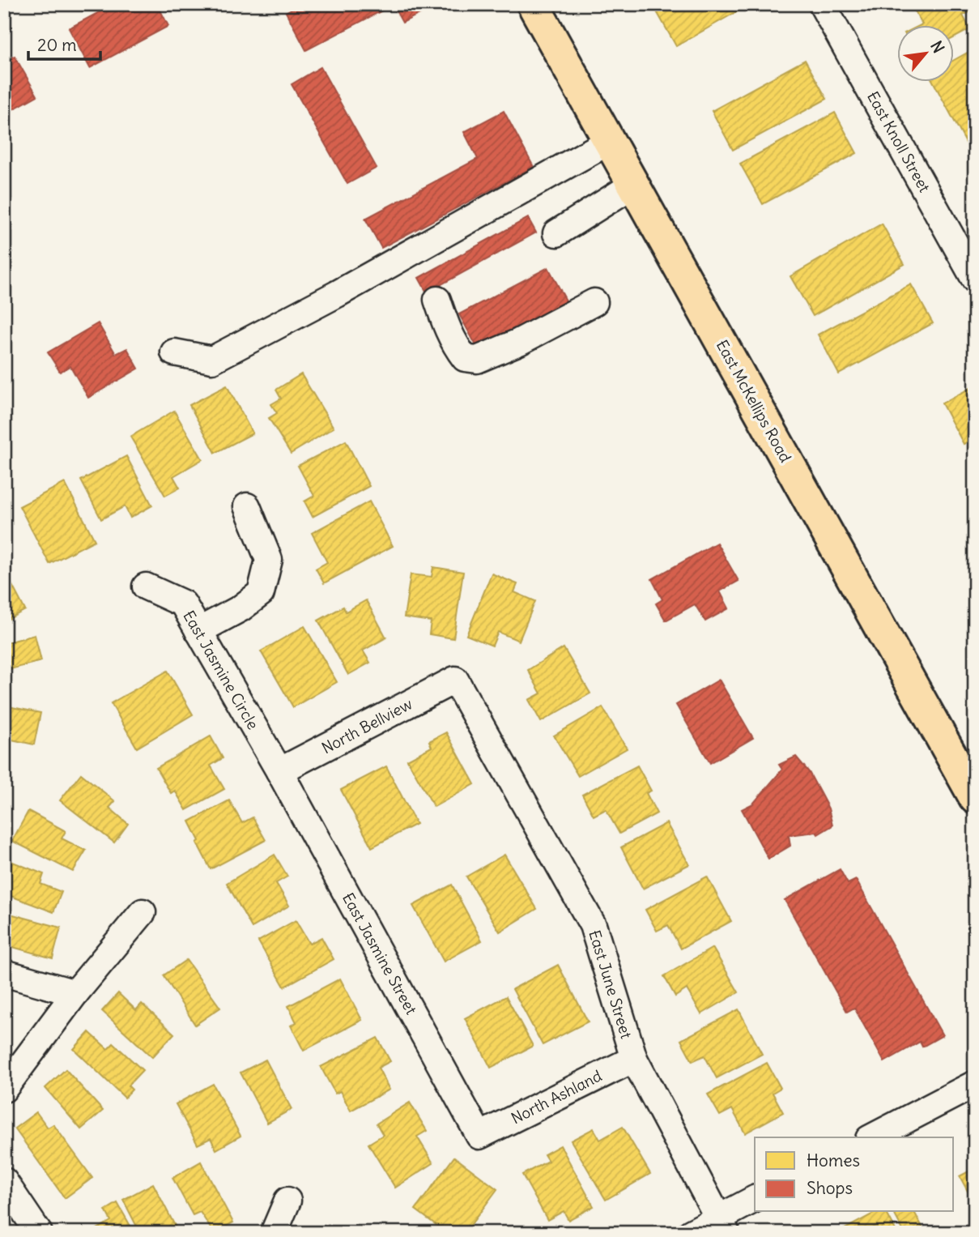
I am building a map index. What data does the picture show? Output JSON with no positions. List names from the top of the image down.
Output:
{
  "streets": {
    "main road": ["East McKellips Road"],
    "street": [
      "East Knoll Street",
      "East Jasmine Circle",
      "North Bellview",
      "East Jasmine Street",
      "East June Street",
      "North Ashland"
    ]
  },
  "crossings": [
    ["East Jasmine Circle", "North Bellview"],
    ["East Jasmine Circle", "East Jasmine Street"],
    ["North Bellview", "East Jasmine Street"],
    ["North Bellview", "East June Street"],
    ["East Jasmine Street", "North Ashland"],
    ["East June Street", "North Ashland"]
  ],
  "legend": ["Homes", "Shops"],
  "scale_bar": "20 m",
  "north": "top right"
}
